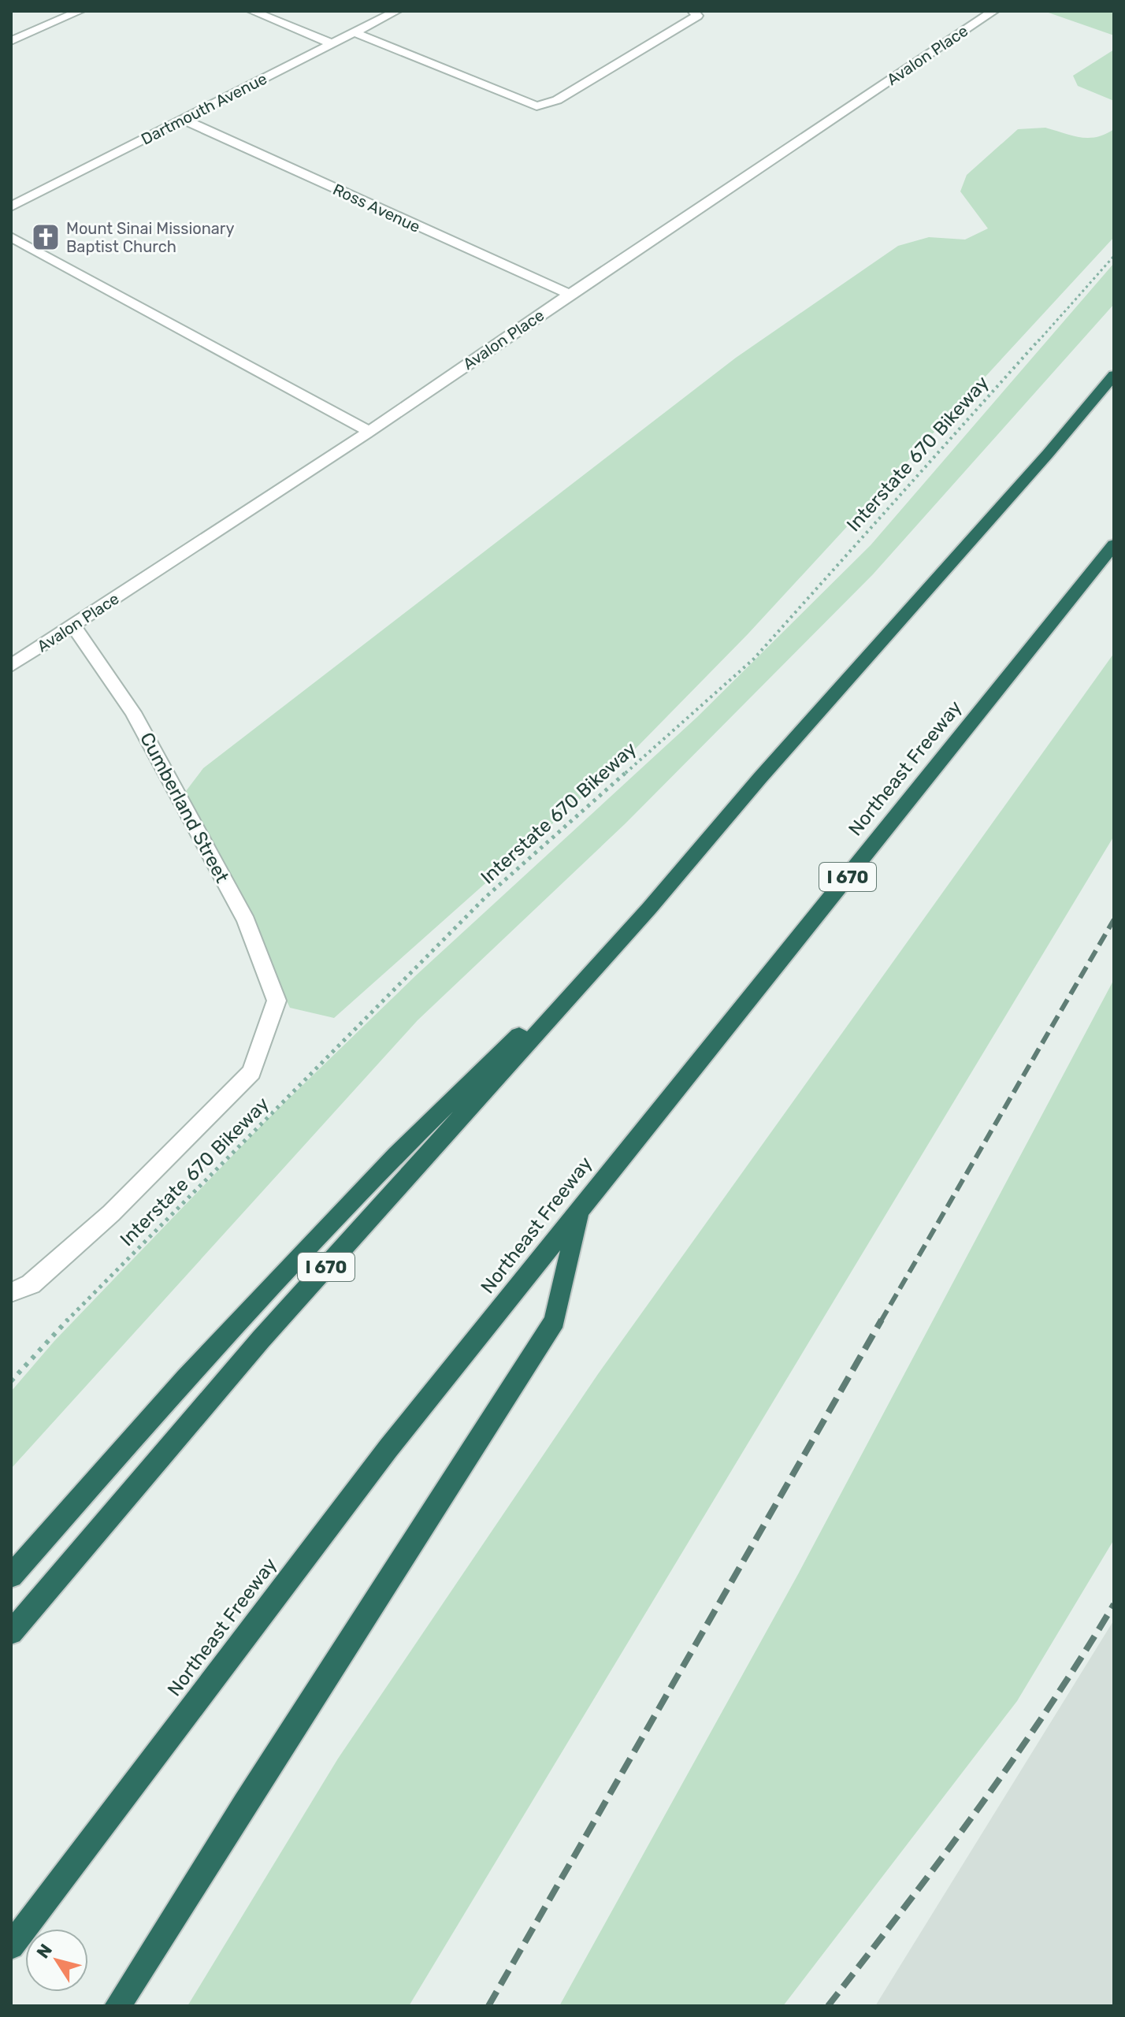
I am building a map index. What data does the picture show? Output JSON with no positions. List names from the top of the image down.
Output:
{
  "streets": {
    "highway": ["Northeast Freeway", "I 670"],
    "street": [
      "Avalon Place",
      "Dartmouth Avenue",
      "Ross Avenue",
      "Cumberland Street"
    ],
    "path": ["Interstate 670 Bikeway"]
  },
  "crossings": [
    ["Avalon Place", "Ross Avenue"],
    ["Avalon Place", "Cumberland Street"],
    ["Dartmouth Avenue", "Ross Avenue"]
  ],
  "places": {
    "church": ["Mount Sinai Missionary Baptist Church"]
  },
  "north": "top left"
}
